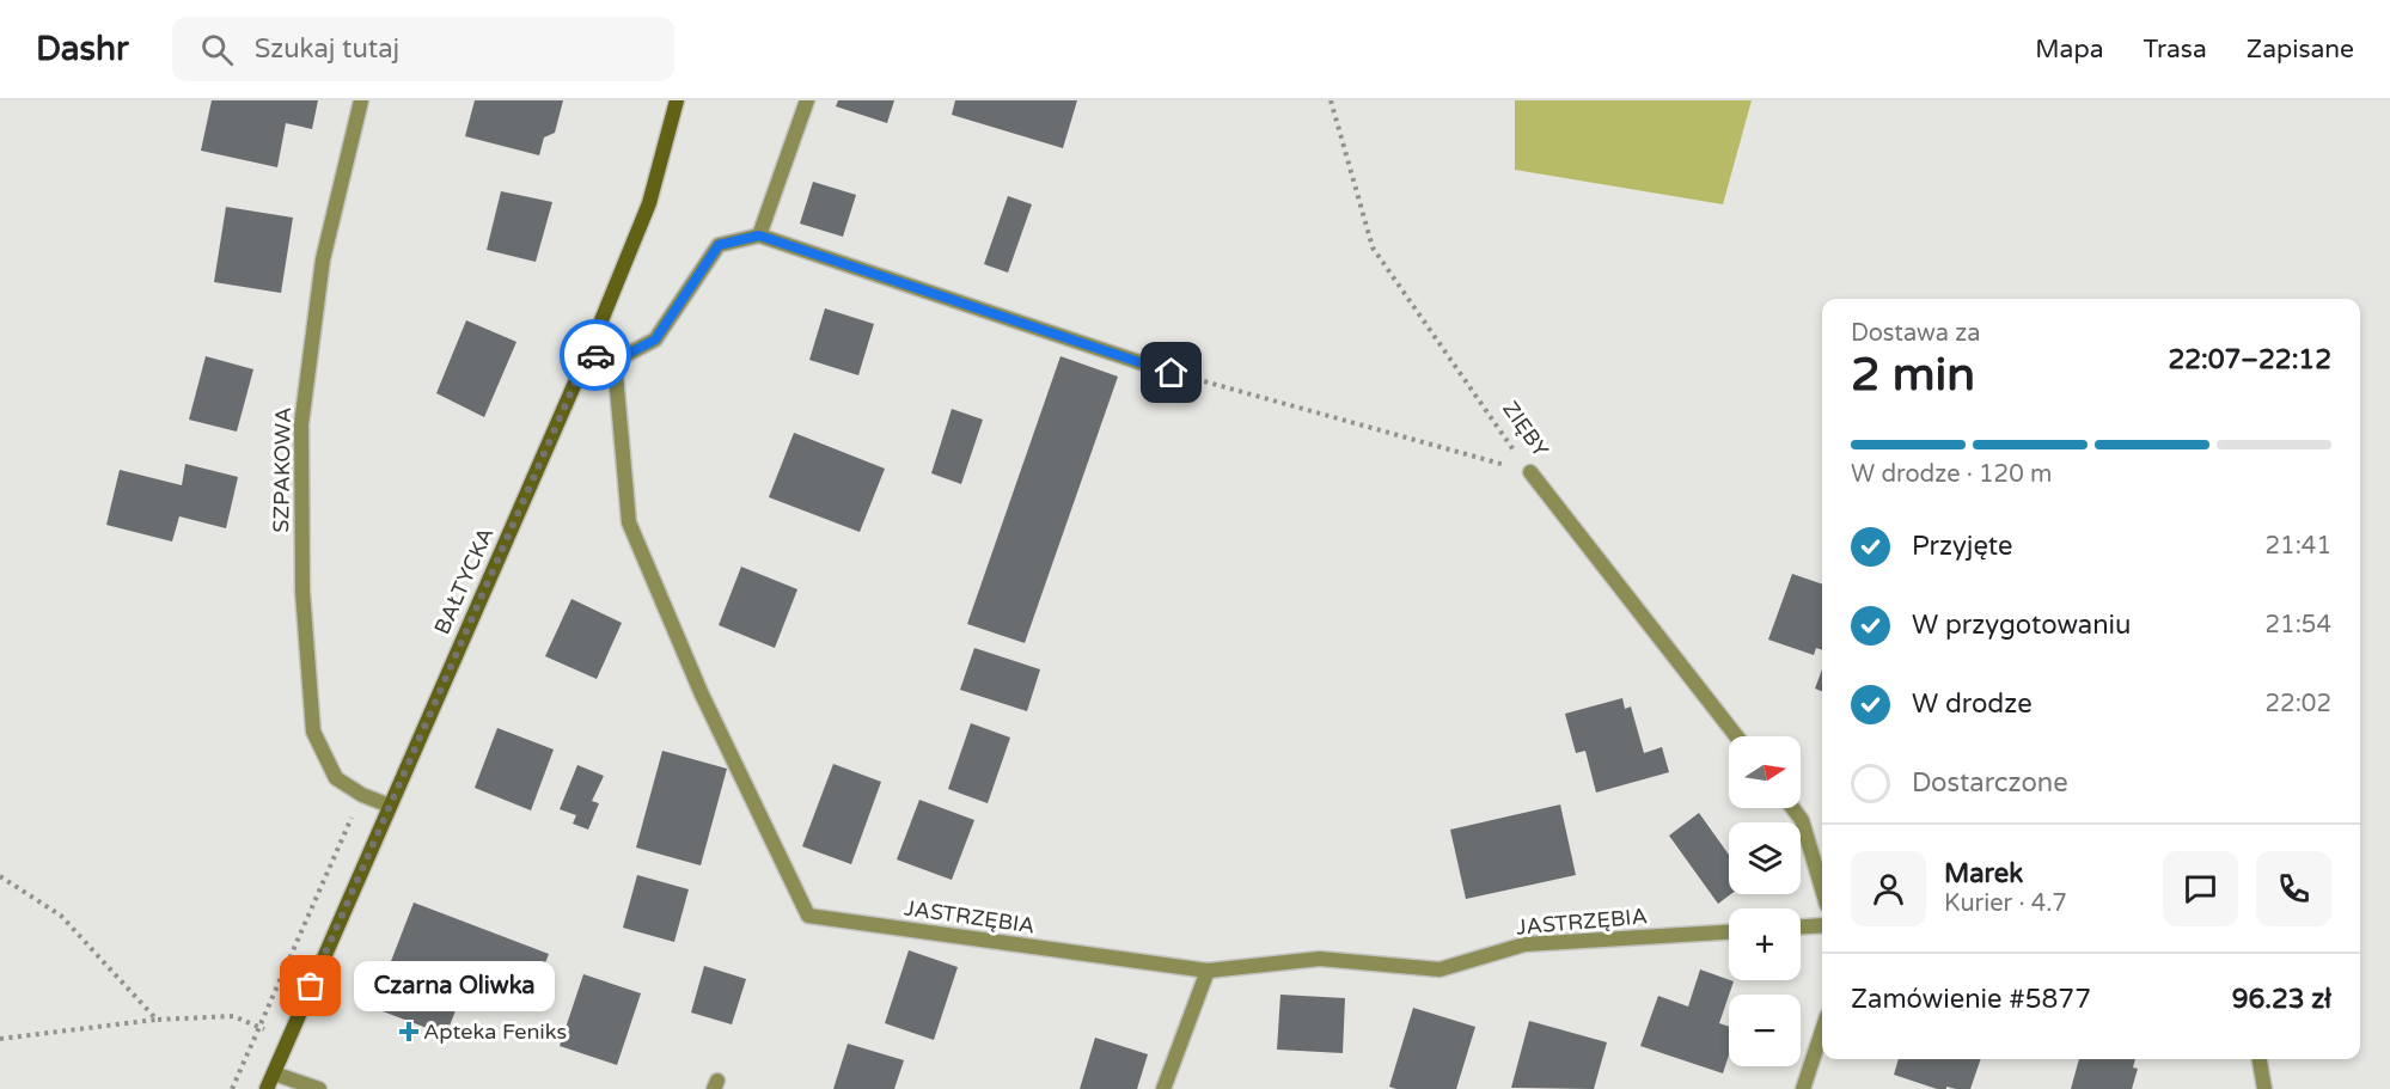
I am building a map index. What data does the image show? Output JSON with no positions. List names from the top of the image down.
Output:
{
  "streets": {
    "main road": ["BAŁTYCKA"],
    "street": ["ZIĘBY", "SZPAKOWA", "JASTRZĘBIA"]
  },
  "crossings": [
    ["SZPAKOWA", "BAŁTYCKA"]
  ],
  "places": {
    "other": ["Czarna Oliwka"],
    "health": ["Apteka Feniks"]
  },
  "north": "right",
  "page": {
    "header": "Dashr",
    "search": "Szukaj tutaj",
    "nav": ["Mapa", "Trasa", "Zapisane"],
    "heading": ["2 min", "Dostawa za", "22:07–22:12"],
    "panel": [
      "Marek",
      "Kurier · 4.7",
      "Zamówienie #5877",
      "96.23 zł"
    ],
    "bar": "W drodze · 120 m",
    "list": [
      ["Przyjęte", "21:41"],
      ["W przygotowaniu", "21:54"],
      ["W drodze", "22:02"],
      "Dostarczone"
    ],
    "map_buttons": ["+", "−"],
    "bubble": "Czarna Oliwka"
  }
}
